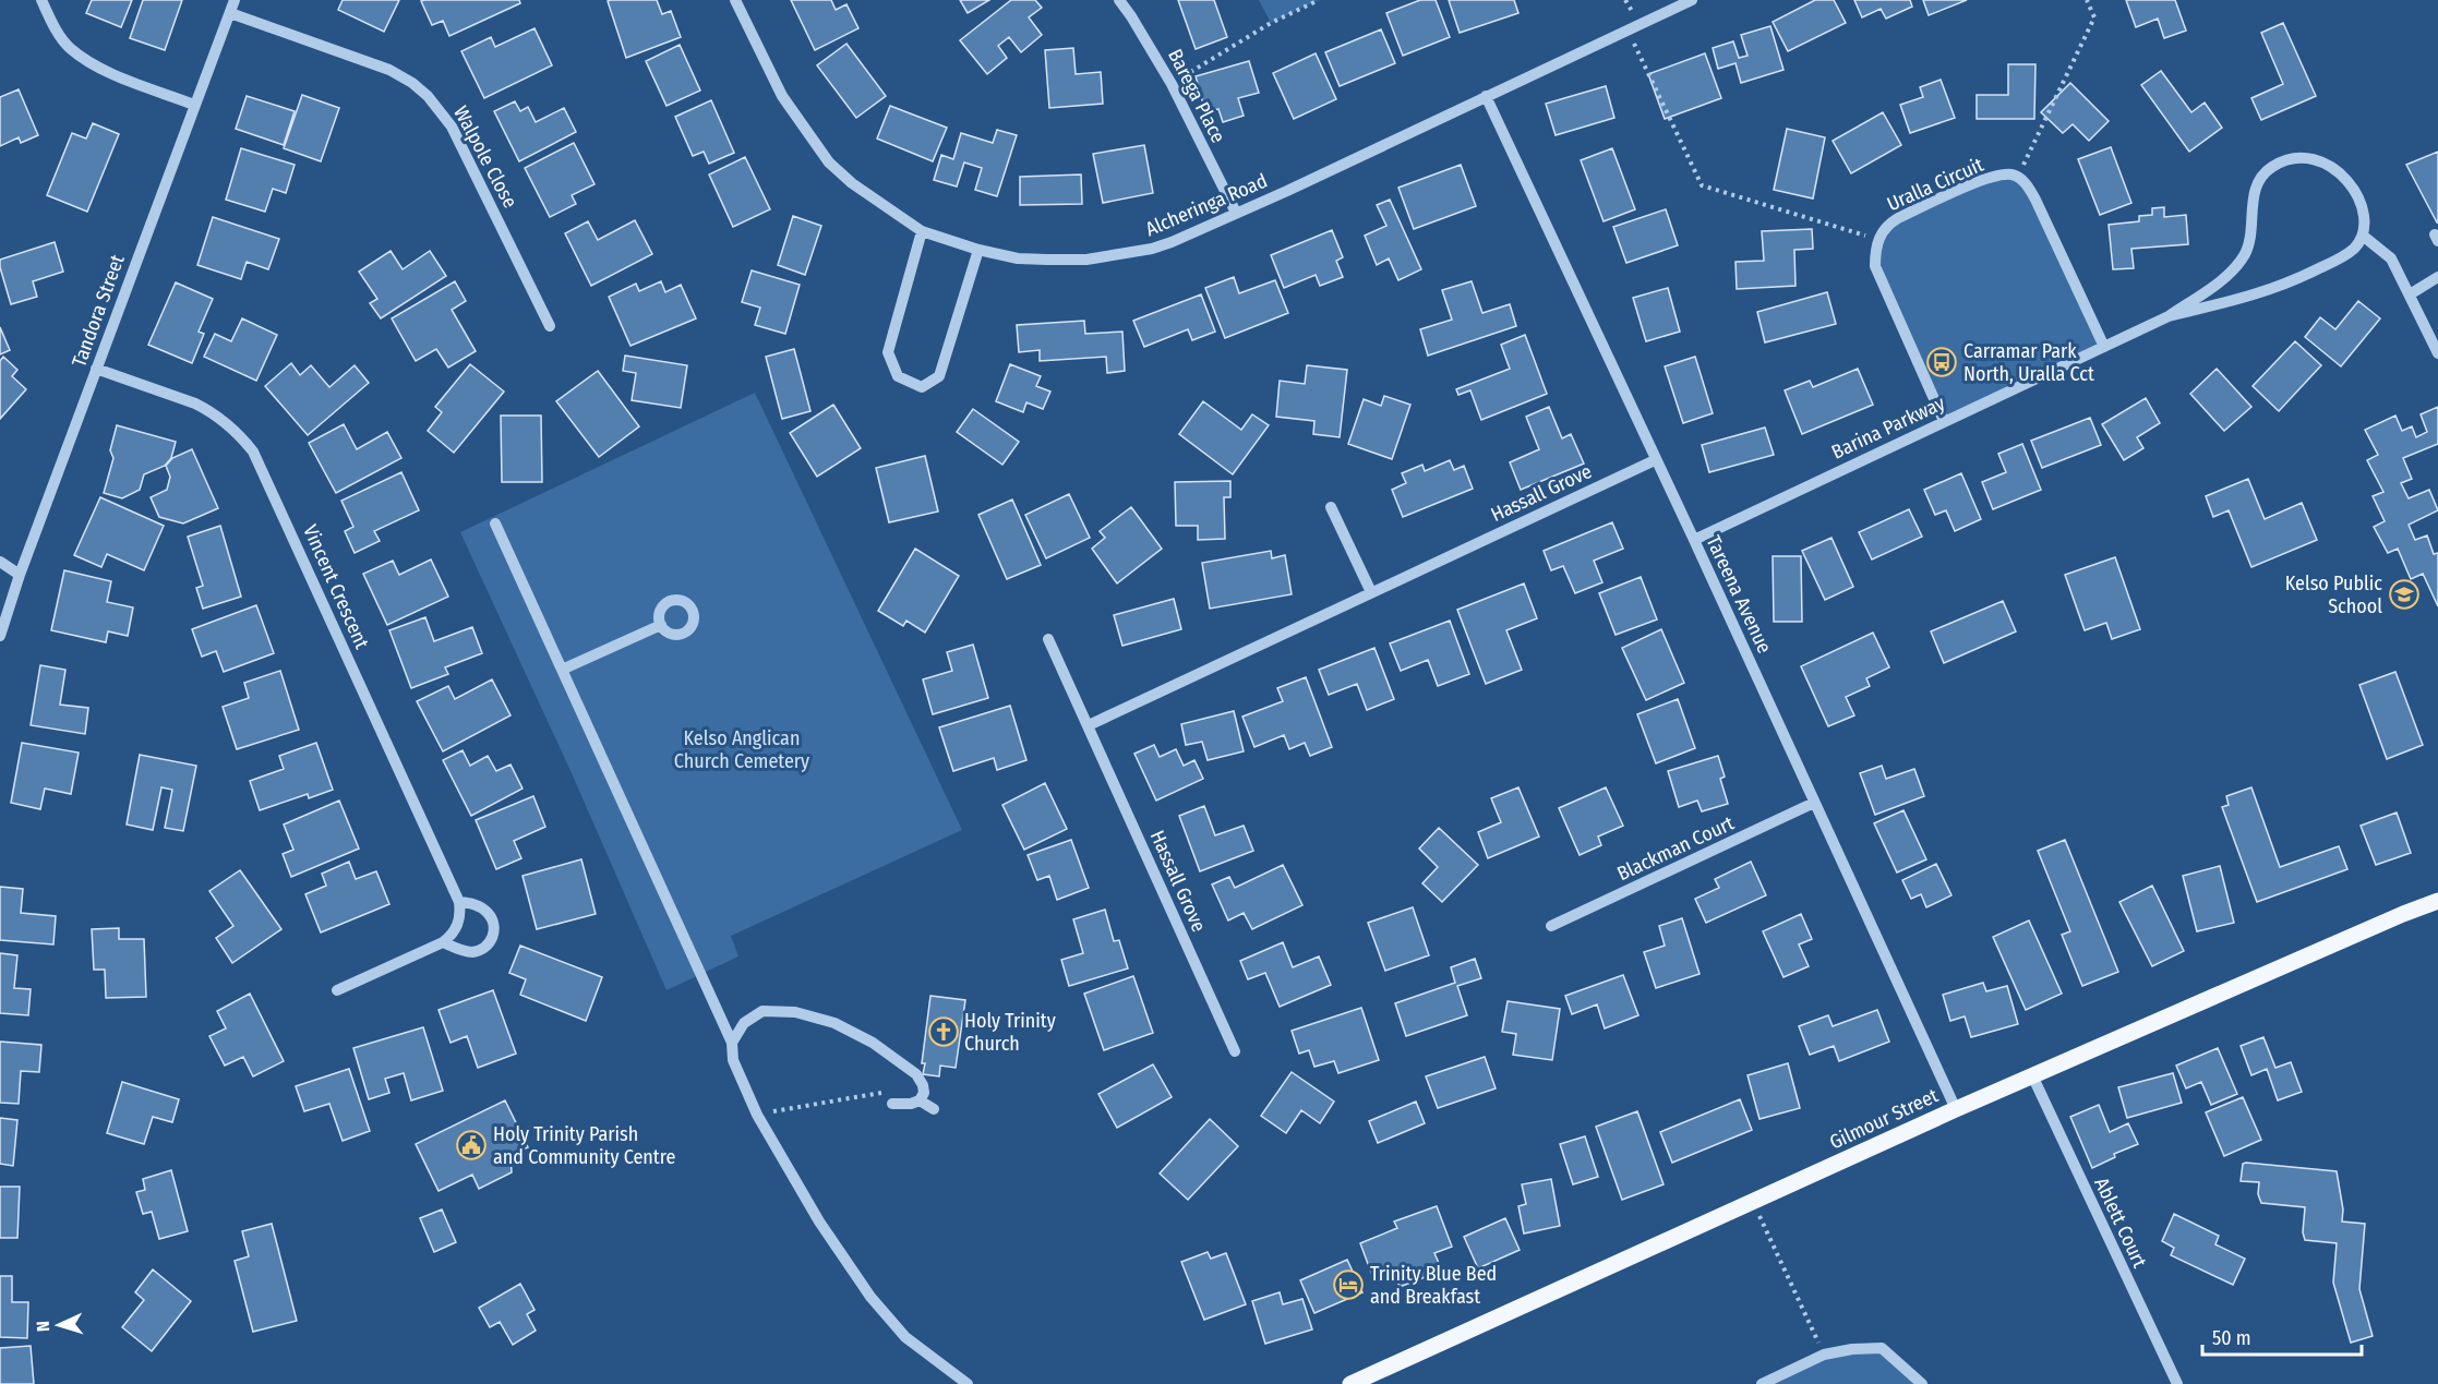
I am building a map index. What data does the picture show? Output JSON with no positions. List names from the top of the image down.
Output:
{
  "streets": {
    "main road": ["Gilmour Street"],
    "street": [
      "Barega Place",
      "Walpole Close",
      "Uralla Circuit",
      "Alcheringa Road",
      "Tandora Street",
      "Barina Parkway",
      "Hassall Grove",
      "Vincent Crescent",
      "Tareena Avenue",
      "Blackman Court",
      "Ablett Court"
    ]
  },
  "crossings": [
    ["Barega Place", "Alcheringa Road"],
    ["Walpole Close", "Tandora Street"],
    ["Uralla Circuit", "Barina Parkway"],
    ["Alcheringa Road", "Tareena Avenue"],
    ["Tandora Street", "Vincent Crescent"],
    ["Barina Parkway", "Tareena Avenue"],
    ["Hassall Grove", "Tareena Avenue"],
    ["Tareena Avenue", "Blackman Court"],
    ["Tareena Avenue", "Gilmour Street"],
    ["Gilmour Street", "Ablett Court"]
  ],
  "parks": ["Kelso Anglican Church Cemetery"],
  "places": {
    "bus stop": ["Carramar Park North, Uralla Cct"],
    "school or university": ["Kelso Public School"],
    "church": ["Holy Trinity Church"],
    "public building": ["Holy Trinity Parish and Community Centre"],
    "hotel": ["Trinity Blue Bed and Breakfast"]
  },
  "scale_bar": "50 m",
  "north": "left"
}
